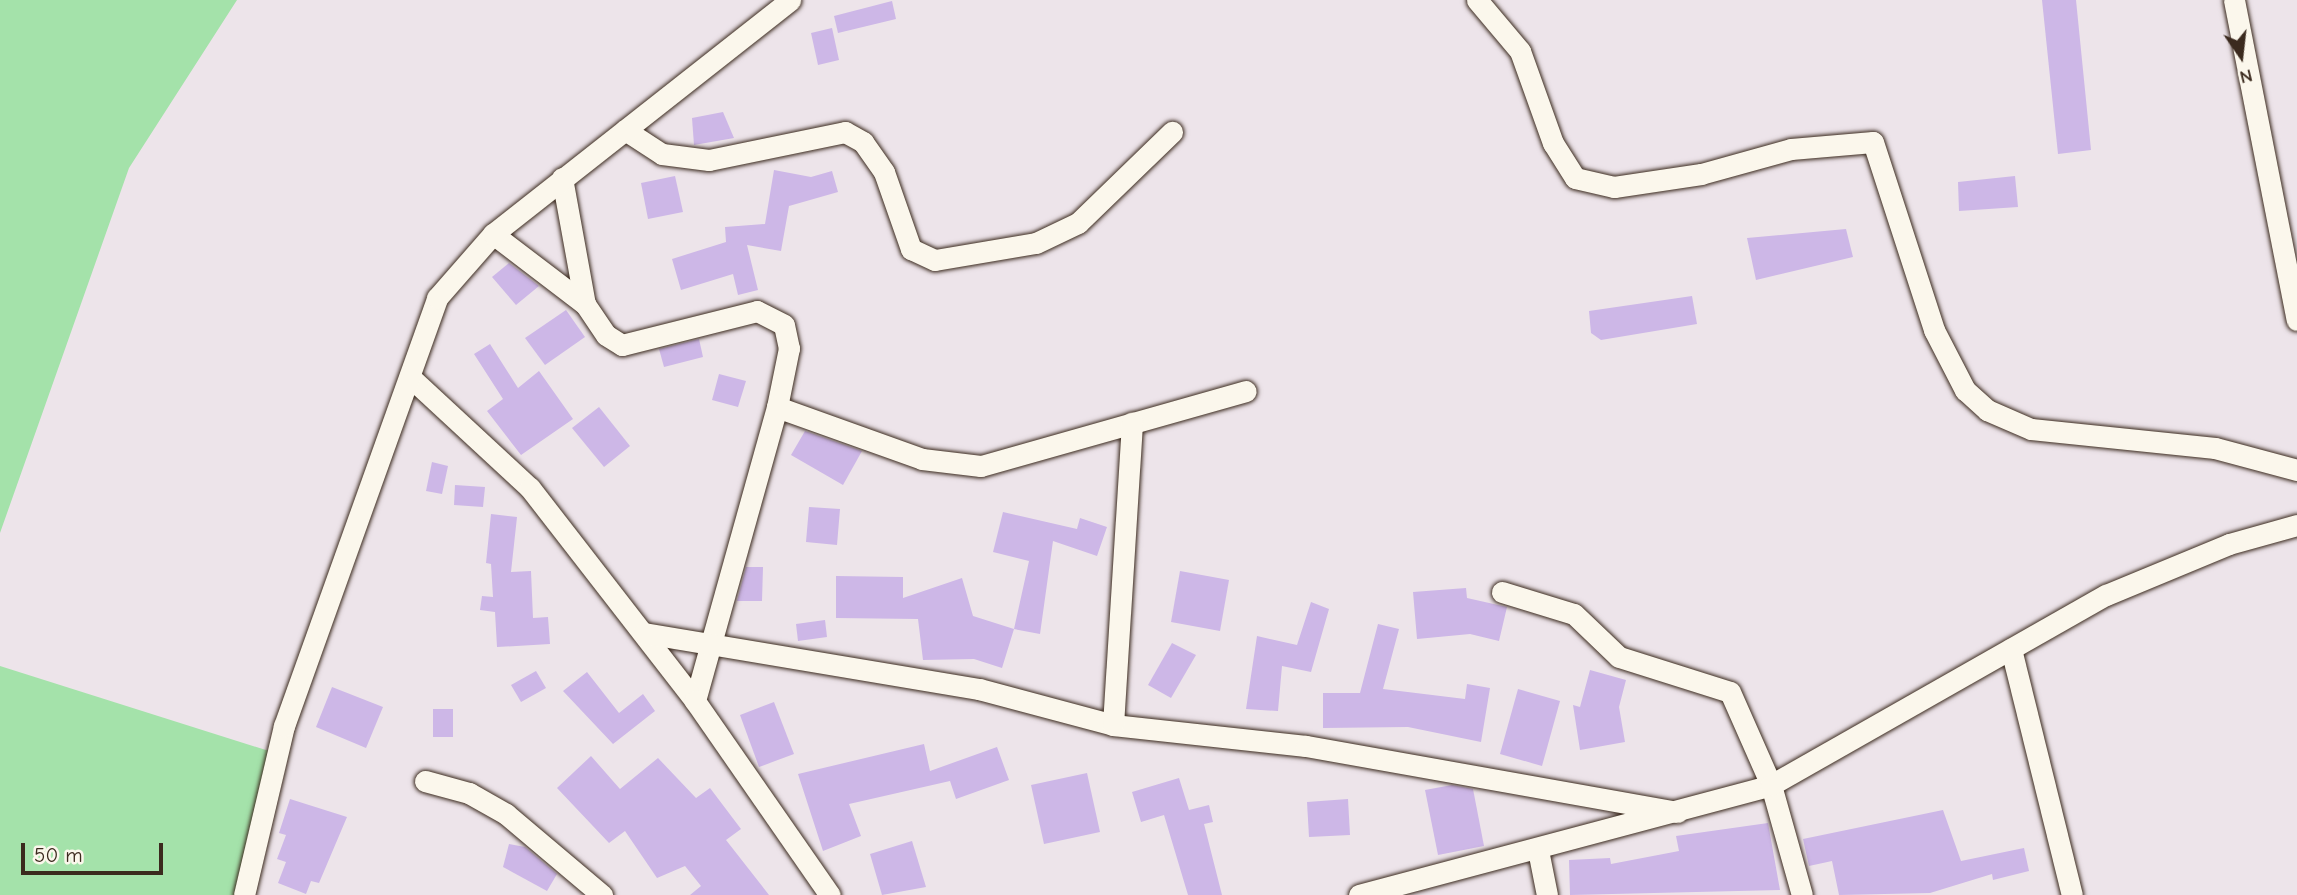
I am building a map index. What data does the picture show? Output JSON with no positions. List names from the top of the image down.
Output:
{
  "scale_bar": "50 m",
  "north": "bottom"
}
